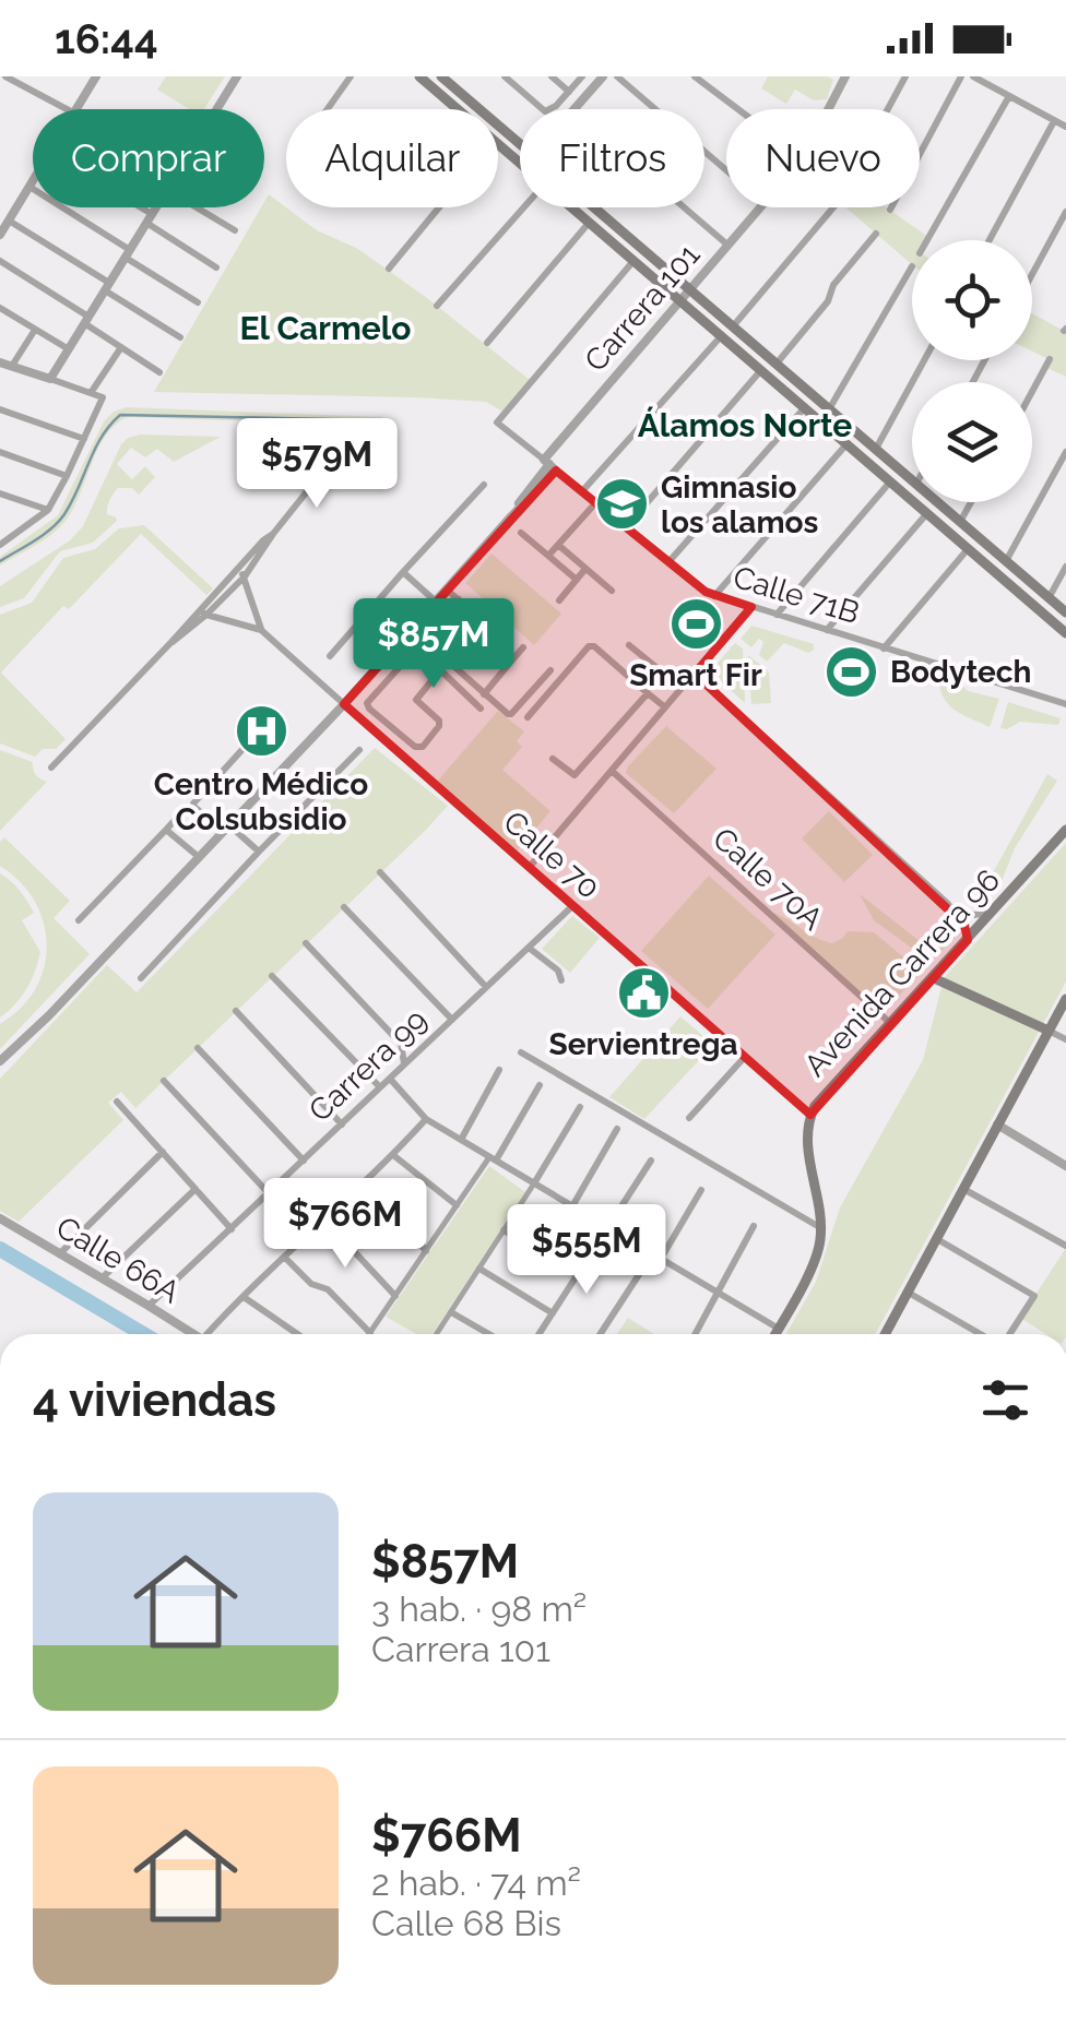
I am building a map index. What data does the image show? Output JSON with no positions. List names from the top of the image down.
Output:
{
  "streets": {
    "main road": ["Avenida Carrera 96"],
    "street": [
      "Carrera 101",
      "Calle 71B",
      "Calle 70",
      "Calle 70A",
      "Carrera 99",
      "Calle 66A"
    ]
  },
  "crossings": [
    ["Carrera 101", "Calle 71B"],
    ["Carrera 101", "Calle 70"],
    ["Calle 70", "Avenida Carrera 96"],
    ["Calle 70", "Carrera 99"],
    ["Calle 70A", "Avenida Carrera 96"],
    ["Carrera 99", "Calle 66A"]
  ],
  "districts": ["El Carmelo", "Álamos Norte"],
  "places": {
    "school or university": ["Gimnasio los alamos"],
    "sports": ["Smart Fir", "Bodytech"],
    "hospital": ["Centro Médico Colsubsidio"],
    "public building": ["Servientrega"]
  },
  "page": {
    "status": "16:44",
    "chip": [
      "Comprar",
      "Alquilar",
      "Filtros",
      "Nuevo"
    ],
    "price": [
      "$579M",
      "$857M",
      "$766M",
      "$555M"
    ],
    "heading": "4 viviendas",
    "list": [
      {
        "name": "$857M",
        "note": "3 hab. · 98 m² · Carrera 101"
      },
      {
        "name": "$766M",
        "note": "2 hab. · 74 m² · Calle 68 Bis"
      }
    ]
  }
}
